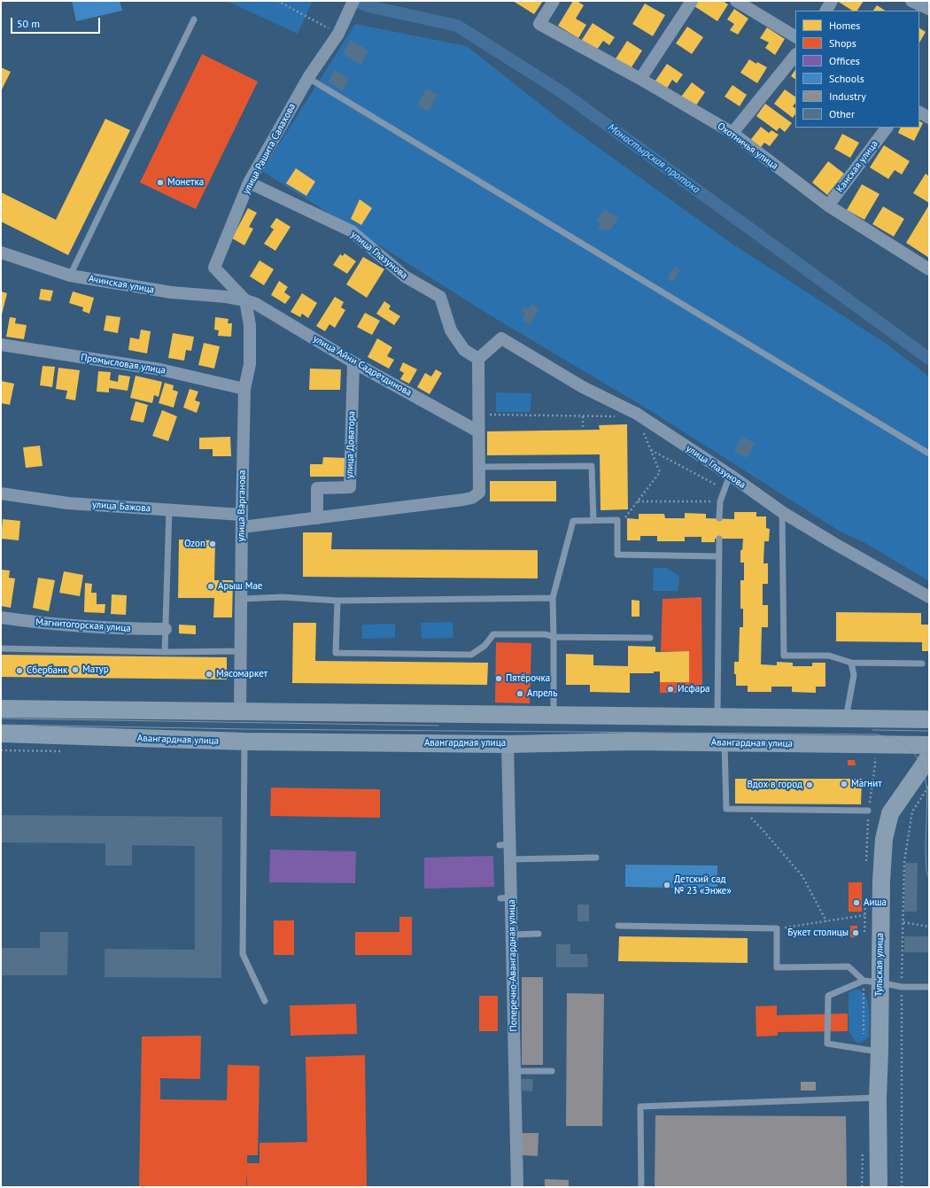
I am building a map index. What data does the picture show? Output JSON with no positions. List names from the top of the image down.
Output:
{
  "streets": {
    "main road": ["Авангардная улица", "Тульская улица"],
    "street": [
      "Охотничья улица",
      "улица Рашита Салахова",
      "Канская улица",
      "улица Глазунова",
      "Ачинская улица",
      "Промысловая улица",
      "улица Айни Садретдинова",
      "улица Доватора",
      "улица Варганова",
      "улица Бажова",
      "Магнитогорская улица",
      "Поперечно-Авангардная улица"
    ]
  },
  "crossings": [
    ["Охотничья улица", "Канская улица"],
    ["улица Рашита Салахова", "улица Глазунова"],
    ["улица Рашита Салахова", "Ачинская улица"],
    ["улица Рашита Салахова", "улица Айни Садретдинова"],
    ["улица Рашита Салахова", "улица Варганова"],
    ["Ачинская улица", "улица Айни Садретдинова"],
    ["Ачинская улица", "улица Варганова"],
    ["Промысловая улица", "улица Варганова"],
    ["улица Айни Садретдинова", "улица Доватора"],
    ["улица Айни Садретдинова", "улица Варганова"],
    ["улица Варганова", "улица Бажова"],
    ["Авангардная улица", "Поперечно-Авангардная улица"]
  ],
  "water": ["Монастырская протока"],
  "places": [
    "Монетка",
    "Ozon",
    "Арыш Мае",
    "Матур",
    "Сбербанк",
    "Мясомаркет",
    "Пятёрочка",
    "Исфара",
    "Апрель",
    "Магнит",
    "Вдох в город",
    "Детский сад № 23 «Энже»",
    "Аиша",
    "Букет столицы"
  ],
  "legend": [
    "Homes",
    "Shops",
    "Offices",
    "Schools",
    "Industry",
    "Other"
  ],
  "scale_bar": "50 m"
}
